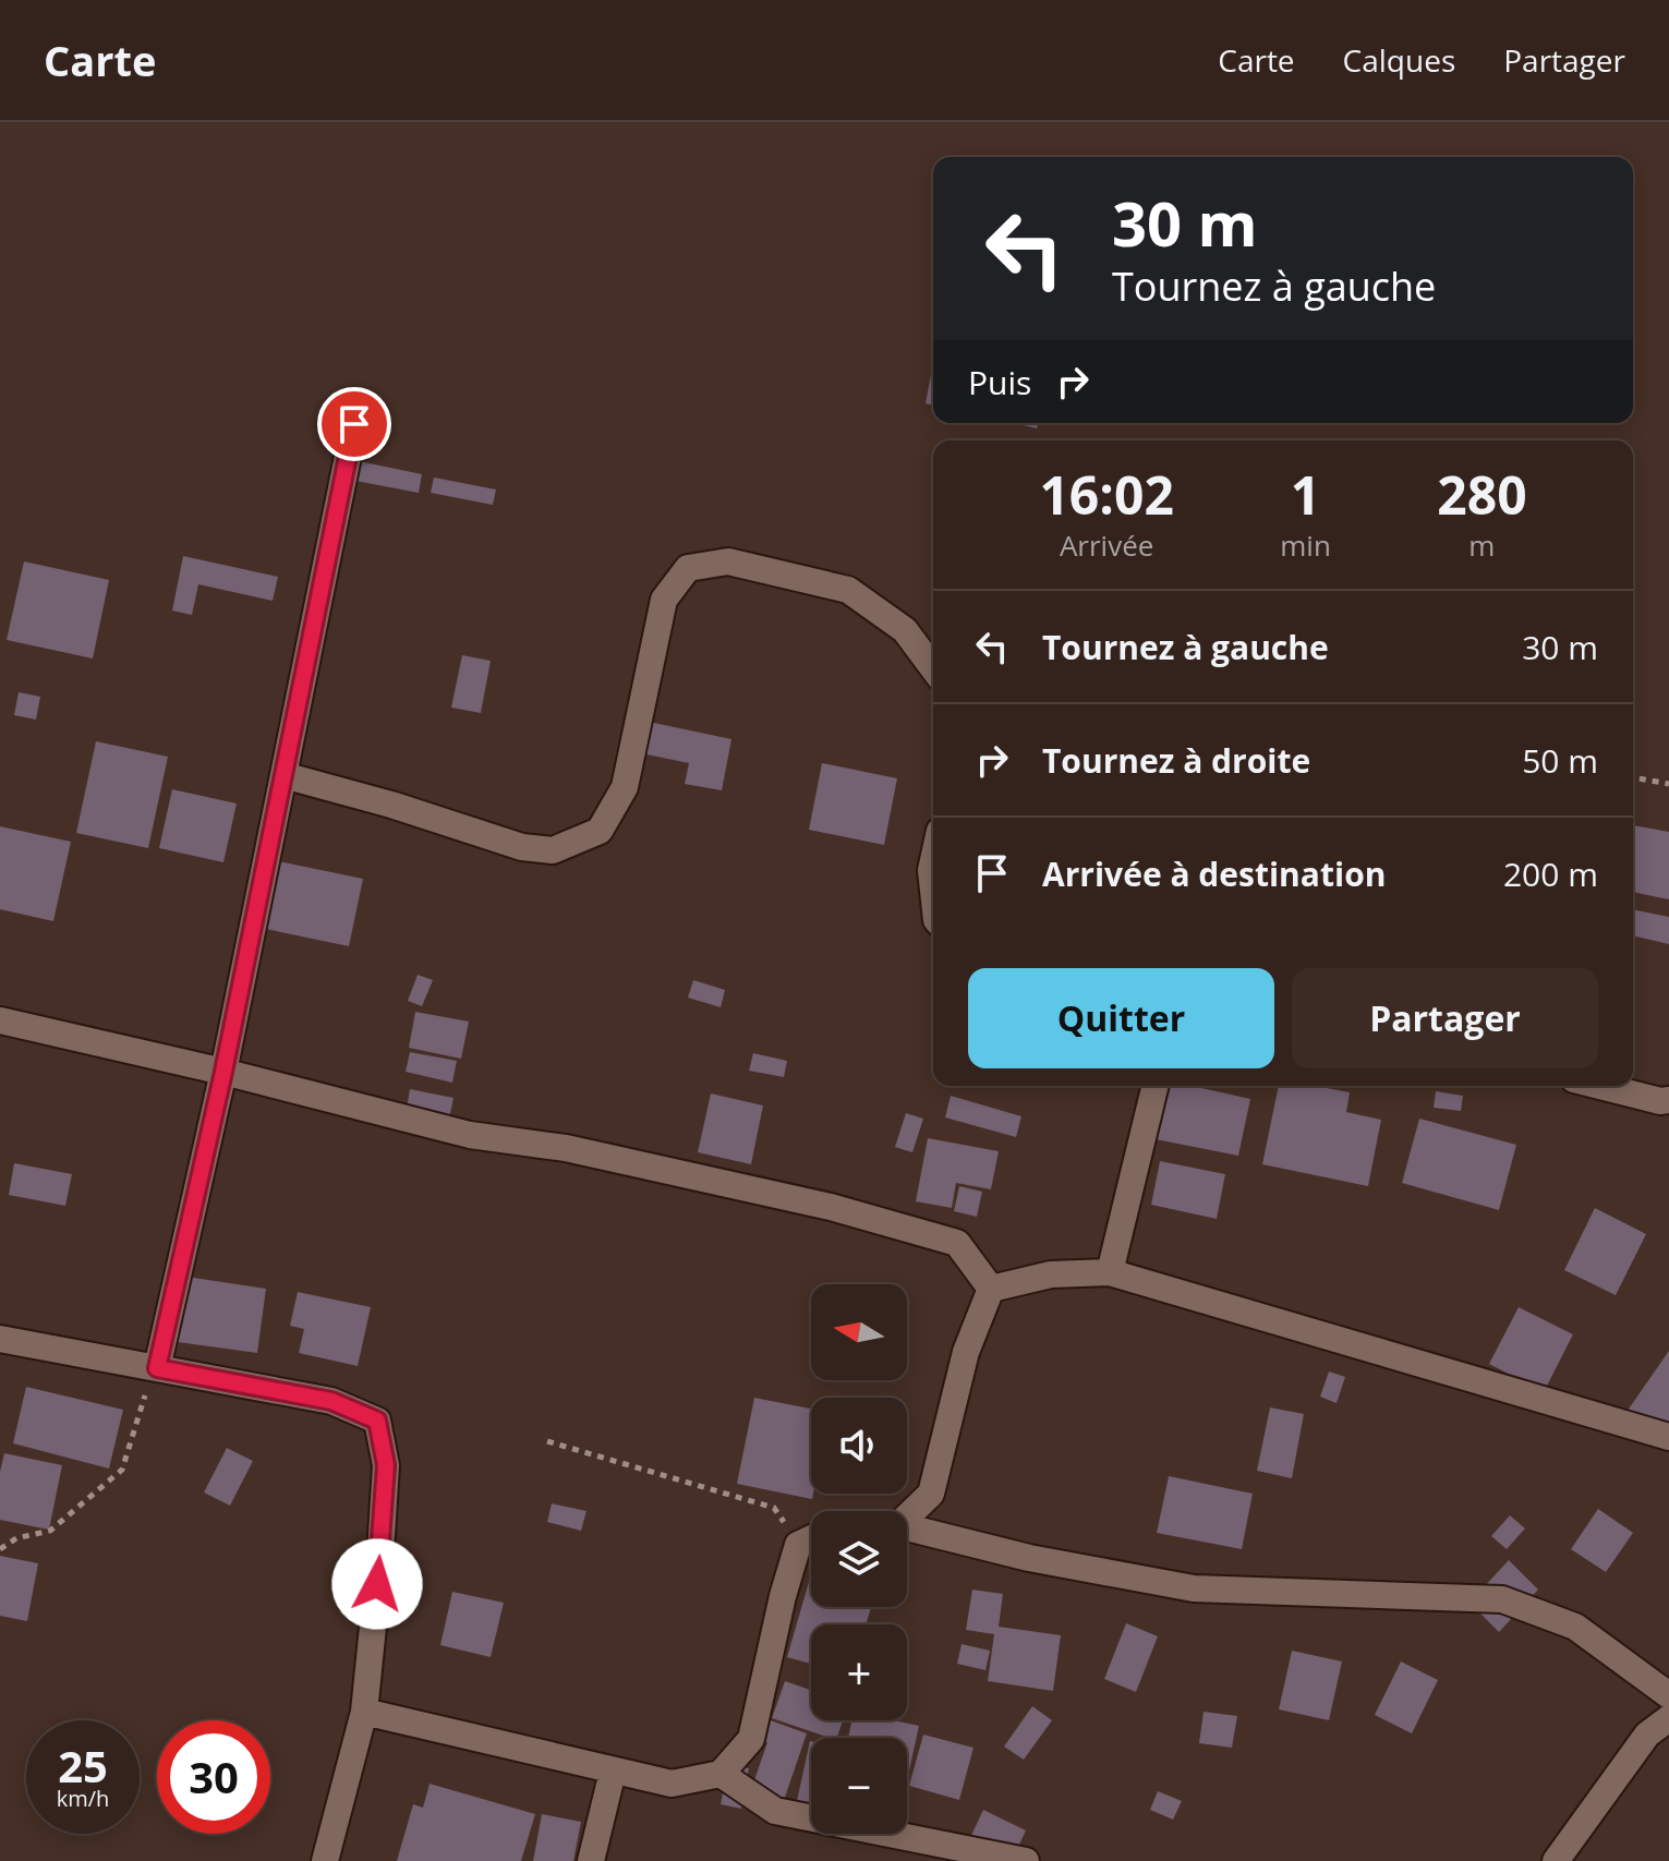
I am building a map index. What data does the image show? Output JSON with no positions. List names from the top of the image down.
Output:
{
  "north": "left",
  "page": {
    "header": "Carte",
    "nav": ["Carte", "Calques", "Partager"],
    "turn": ["30 m", "Tournez à gauche"],
    "then": "Puis",
    "eta": [
      "16:02",
      "Arrivée",
      "1",
      "min",
      "280",
      "m"
    ],
    "list": [
      {
        "name": "Tournez à gauche",
        "value": "30 m"
      },
      {
        "name": "Tournez à droite",
        "value": "50 m"
      },
      {
        "name": "Arrivée à destination",
        "value": "200 m"
      }
    ],
    "buttons": ["Quitter", "Partager"],
    "map_buttons": ["+", "−"],
    "speed": "25 km/h",
    "limit": "30"
  }
}
